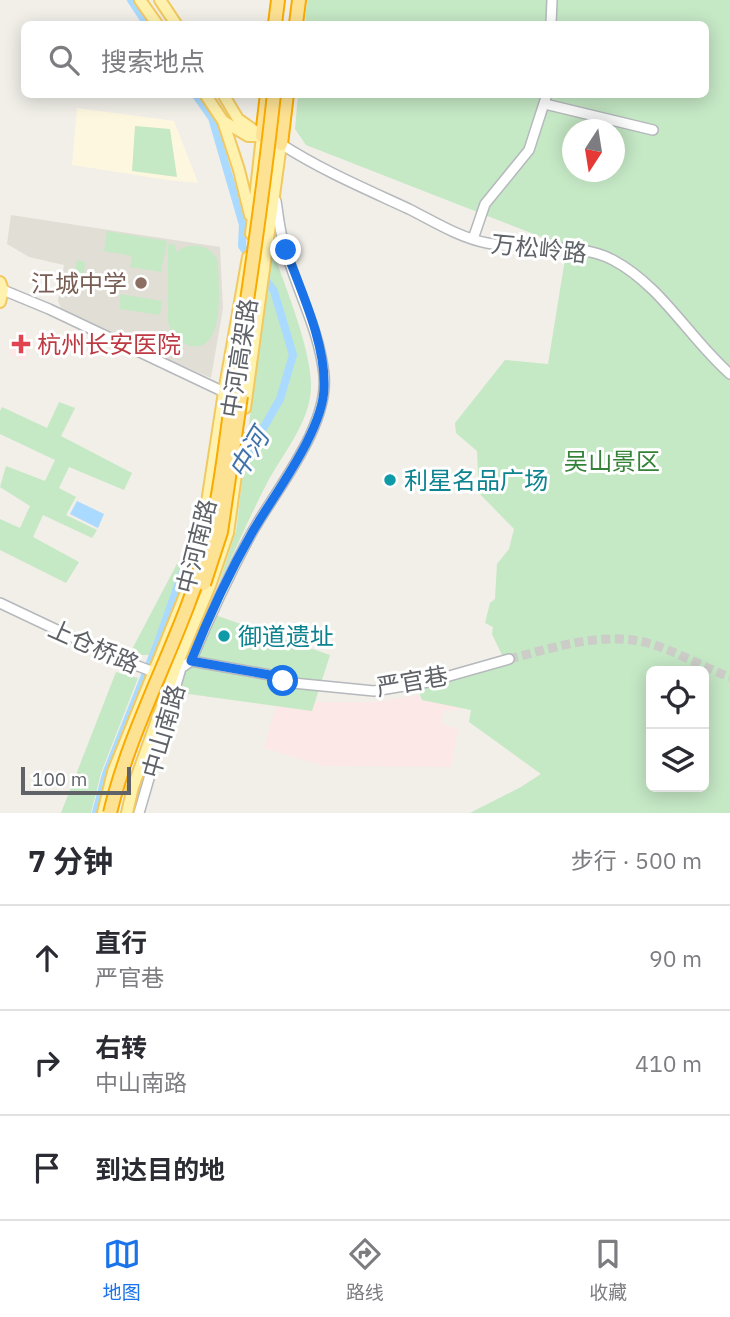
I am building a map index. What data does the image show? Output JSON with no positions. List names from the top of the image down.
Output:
{
  "streets": {
    "highway": ["中河高架路"],
    "main road": ["中河南路"],
    "street": [
      "万松岭路",
      "上仓桥路",
      "严官巷",
      "中山南路"
    ]
  },
  "crossings": [
    ["万松岭路", "中河南路"],
    ["中河南路", "上仓桥路"],
    ["中河南路", "中山南路"],
    ["上仓桥路", "严官巷"],
    ["上仓桥路", "中山南路"],
    ["严官巷", "中山南路"]
  ],
  "water": ["中河"],
  "parks": ["吴山景区"],
  "places": {
    "other": ["江城中学", "利星名品广场", "御道遗址"],
    "health": ["杭州长安医院"]
  },
  "scale_bar": "100 m",
  "north": "bottom",
  "page": {
    "search": "搜索地点",
    "scale": "100 m",
    "heading": ["7 分钟", "步行 · 500 m"],
    "list": [
      ["直行", "严官巷", "90 m"],
      ["右转", "中山南路", "410 m"],
      "到达目的地"
    ],
    "nav": ["地图", "路线", "收藏"]
  }
}
